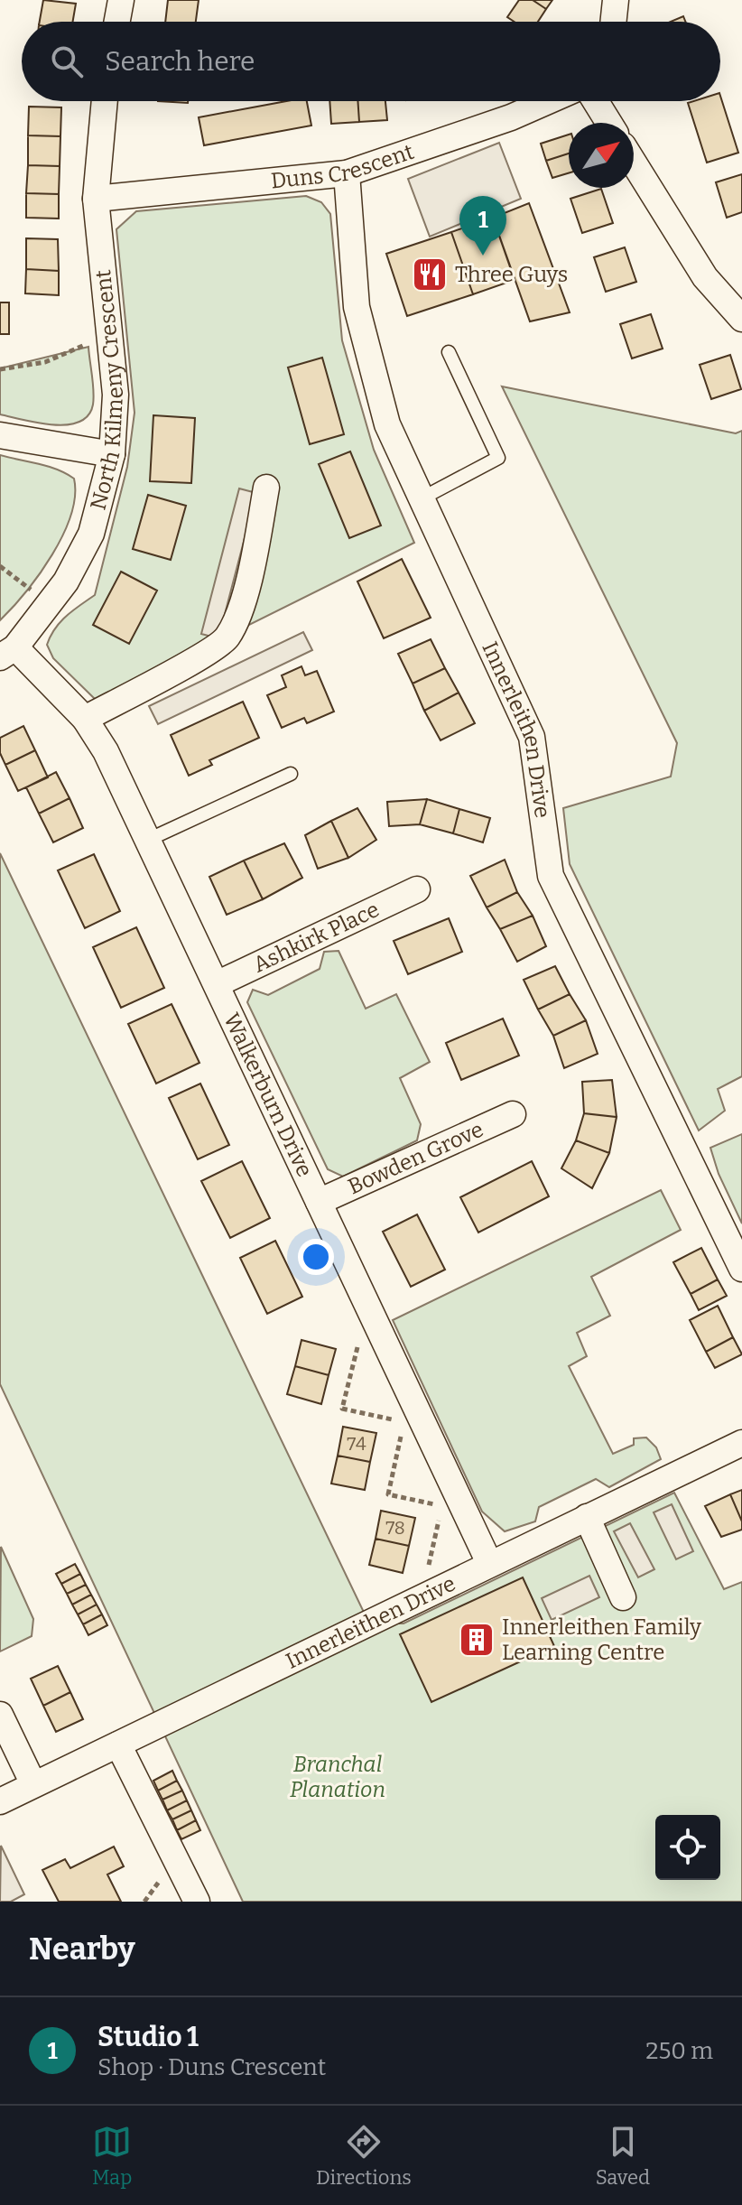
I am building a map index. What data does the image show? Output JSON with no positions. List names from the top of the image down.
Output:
{
  "streets": {
    "street": [
      "Duns Crescent",
      "North Kilmeny Crescent",
      "Innerleithen Drive",
      "Ashkirk Place",
      "Walkerburn Drive",
      "Bowden Grove"
    ]
  },
  "crossings": [
    ["Duns Crescent", "North Kilmeny Crescent"],
    ["Duns Crescent", "Innerleithen Drive"],
    ["North Kilmeny Crescent", "Walkerburn Drive"],
    ["Innerleithen Drive", "Walkerburn Drive"],
    ["Ashkirk Place", "Walkerburn Drive"],
    ["Walkerburn Drive", "Bowden Grove"]
  ],
  "parks": ["Branchal Planation"],
  "places": {
    "restaurant": ["Three Guys"],
    "building": ["Innerleithen Family Learning Centre"]
  },
  "house_numbers": ["74", "78"],
  "north": "top right",
  "page": {
    "search": "Search here",
    "pins": "1",
    "heading": "Nearby",
    "list": [
      {
        "mark": "1",
        "name": "Studio 1",
        "note": "Shop · Duns Crescent",
        "value": "250 m"
      }
    ],
    "nav": ["Map", "Directions", "Saved"]
  }
}
